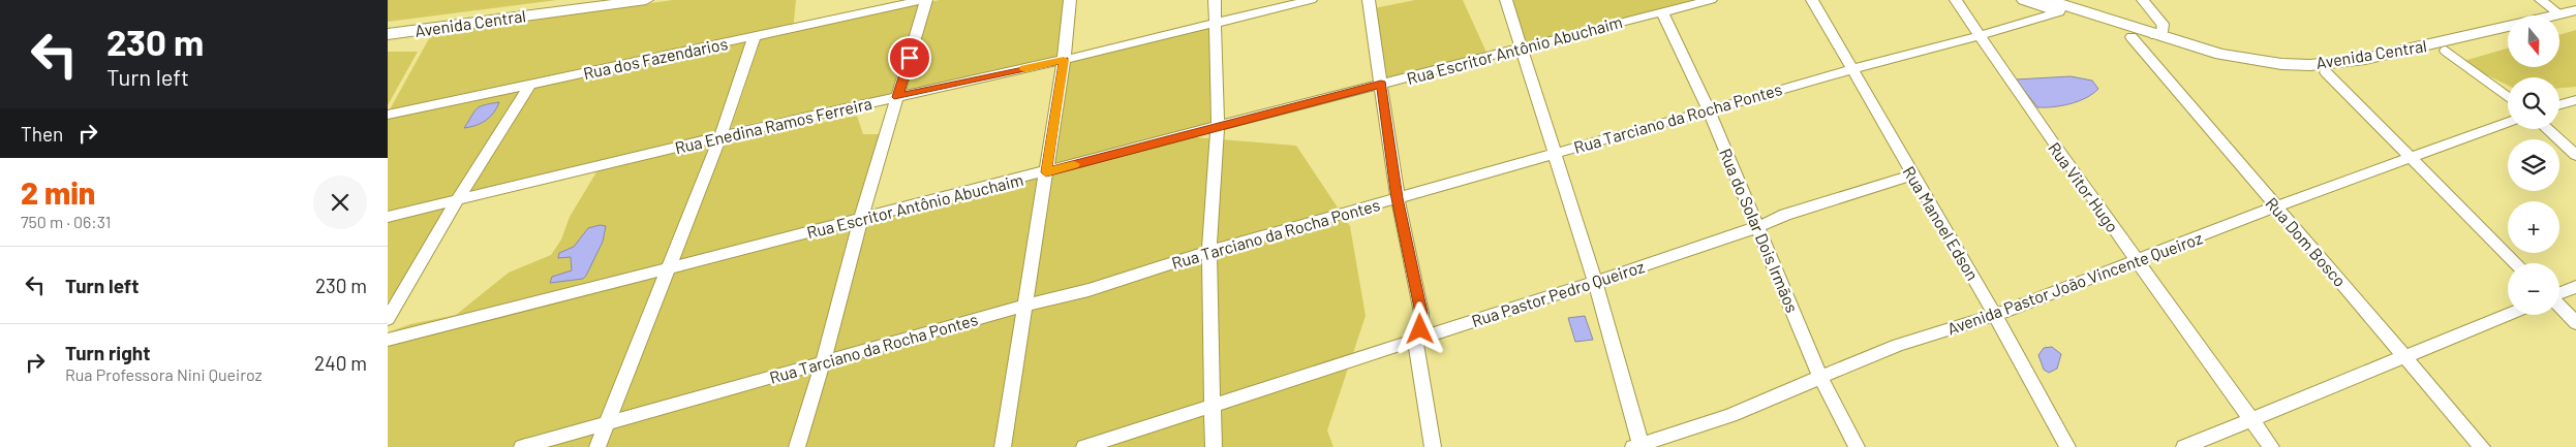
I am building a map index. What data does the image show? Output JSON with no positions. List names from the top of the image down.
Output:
{
  "streets": {
    "main road": ["Avenida Central"],
    "street": [
      "Rua Escritor Antônio Abuchaim",
      "Rua dos Fazendarios",
      "Rua Tarciano da Rocha Pontes",
      "Rua Enedina Ramos Ferreira",
      "Rua Vitor Hugo",
      "Rua Manoel Edson",
      "Rua do Solar Dois Irmãos",
      "Rua Dom Bosco",
      "Avenida Pastor João Vincente Queiroz",
      "Rua Pastor Pedro Queiroz"
    ]
  },
  "crossings": [
    ["Avenida Central", "Rua Tarciano da Rocha Pontes"],
    ["Avenida Central", "Rua Dom Bosco"],
    ["Rua Escritor Antônio Abuchaim", "Rua do Solar Dois Irmãos"],
    ["Rua Tarciano da Rocha Pontes", "Rua Vitor Hugo"],
    ["Rua Tarciano da Rocha Pontes", "Rua Manoel Edson"],
    ["Rua Tarciano da Rocha Pontes", "Rua do Solar Dois Irmãos"],
    ["Rua Vitor Hugo", "Avenida Pastor João Vincente Queiroz"],
    ["Rua Manoel Edson", "Avenida Pastor João Vincente Queiroz"],
    ["Rua Manoel Edson", "Rua Pastor Pedro Queiroz"],
    ["Rua do Solar Dois Irmãos", "Avenida Pastor João Vincente Queiroz"],
    ["Rua do Solar Dois Irmãos", "Rua Pastor Pedro Queiroz"],
    ["Rua Dom Bosco", "Avenida Pastor João Vincente Queiroz"]
  ],
  "north": "bottom",
  "page": {
    "turn": ["230 m", "Turn left"],
    "map_buttons": ["+", "−"],
    "then": "Then",
    "heading": ["2 min", "750 m · 06:31"],
    "list": [
      {
        "name": "Turn left",
        "value": "230 m"
      },
      {
        "name": "Turn right",
        "note": "Rua Professora Nini Queiroz",
        "value": "240 m"
      }
    ]
  }
}
